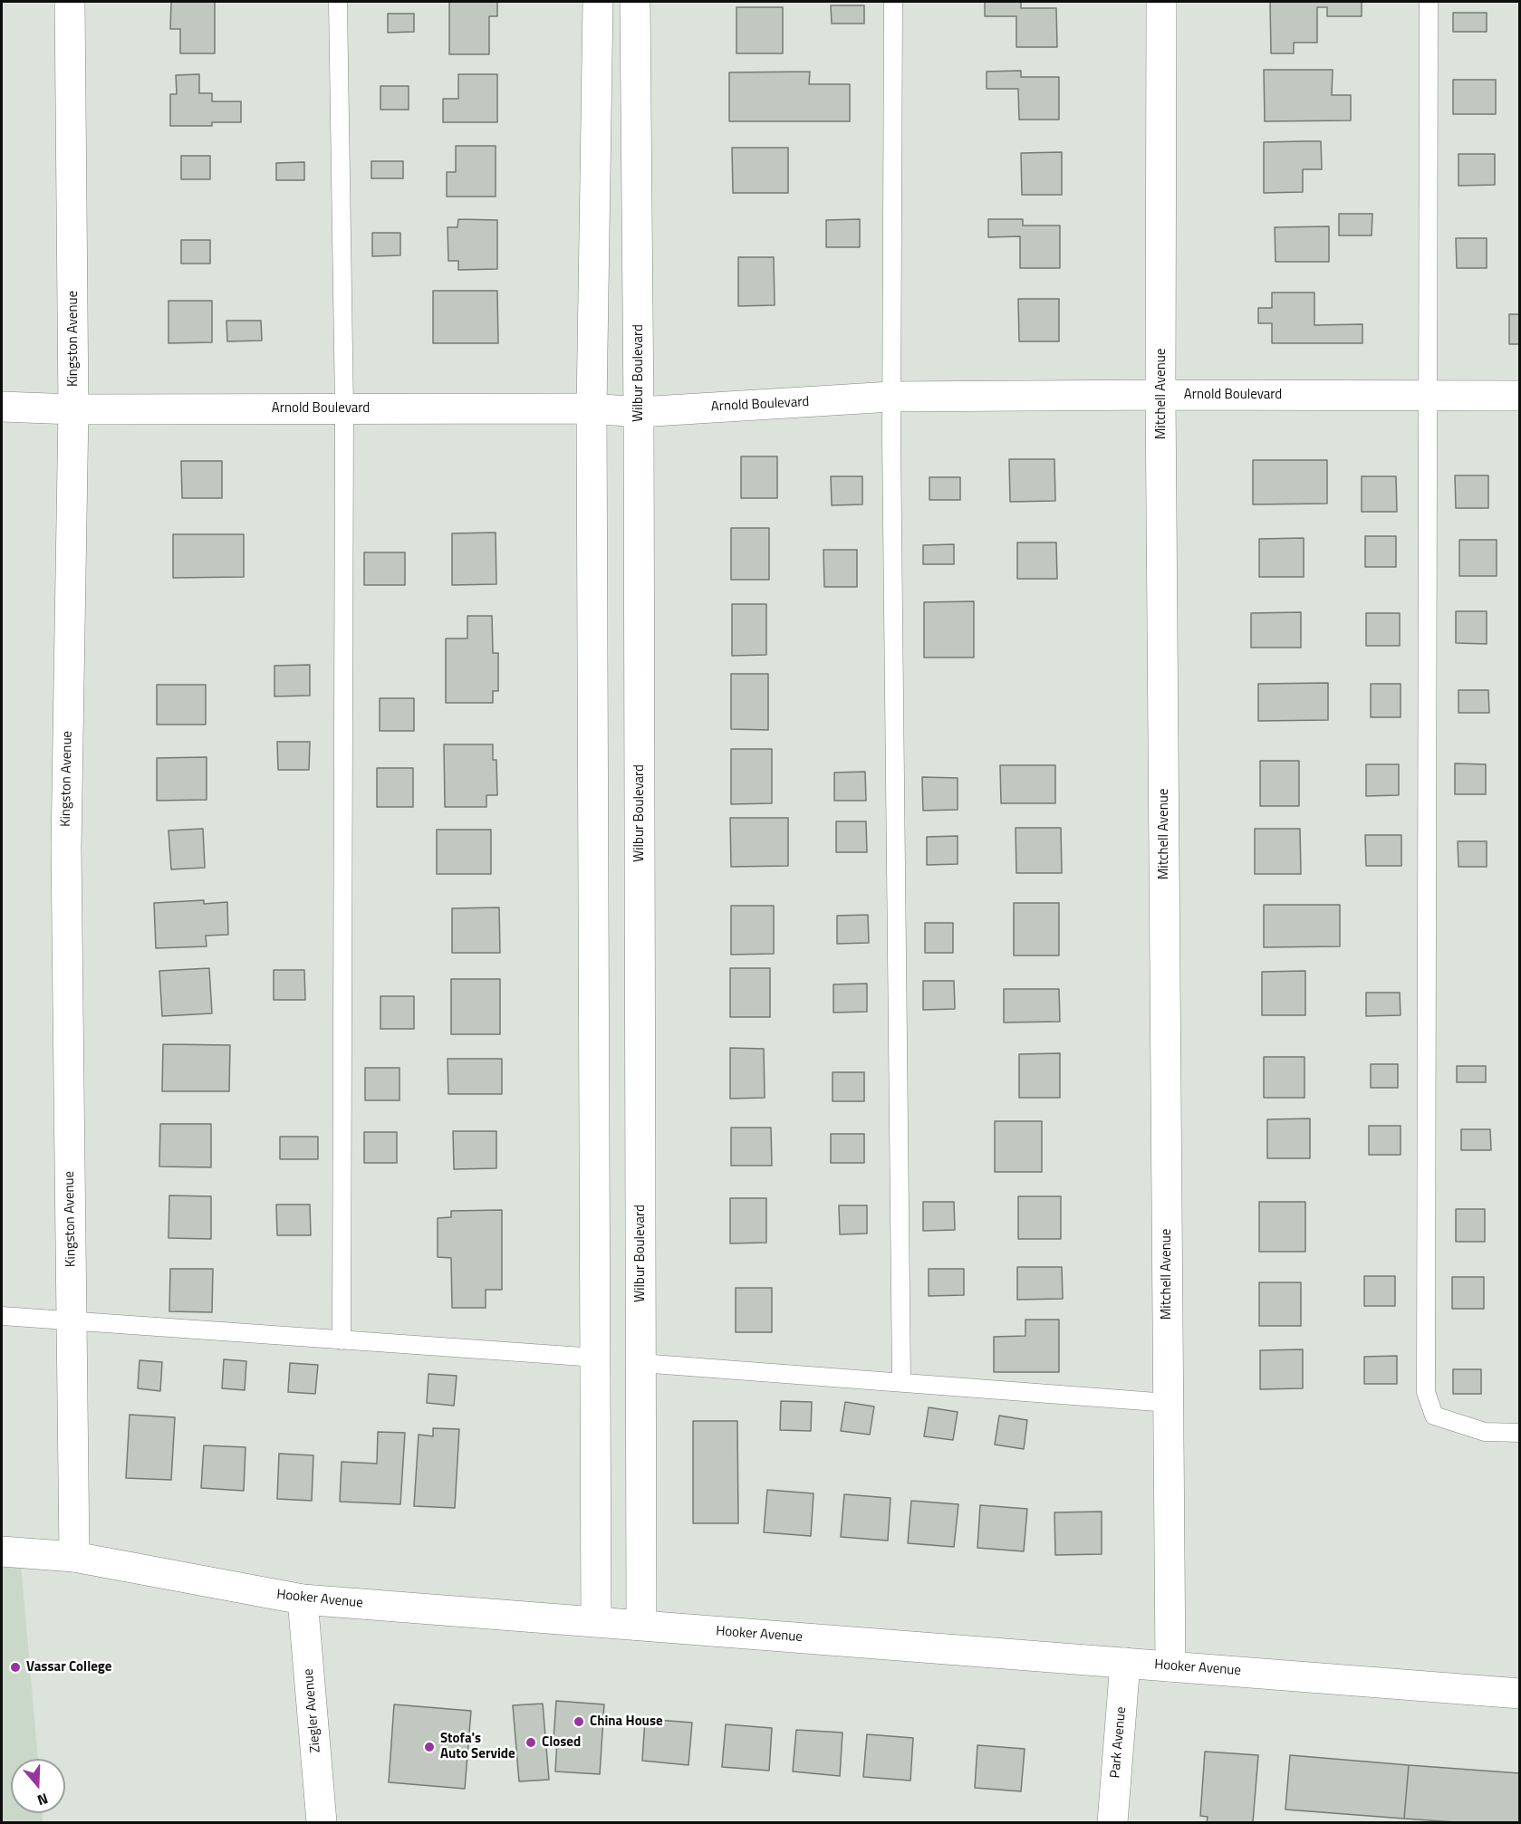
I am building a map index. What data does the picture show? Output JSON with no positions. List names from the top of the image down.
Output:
{
  "streets": {
    "street": [
      "Kingston Avenue",
      "Wilbur Boulevard",
      "Mitchell Avenue",
      "Arnold Boulevard",
      "Hooker Avenue",
      "Ziegler Avenue",
      "Park Avenue"
    ]
  },
  "crossings": [
    ["Kingston Avenue", "Arnold Boulevard"],
    ["Kingston Avenue", "Hooker Avenue"],
    ["Wilbur Boulevard", "Arnold Boulevard"],
    ["Wilbur Boulevard", "Hooker Avenue"],
    ["Mitchell Avenue", "Arnold Boulevard"],
    ["Mitchell Avenue", "Hooker Avenue"],
    ["Hooker Avenue", "Ziegler Avenue"],
    ["Hooker Avenue", "Park Avenue"]
  ],
  "places": [
    "Vassar College",
    "China House",
    "Closed",
    "Stofa's Auto Servide"
  ],
  "north": "bottom"
}
